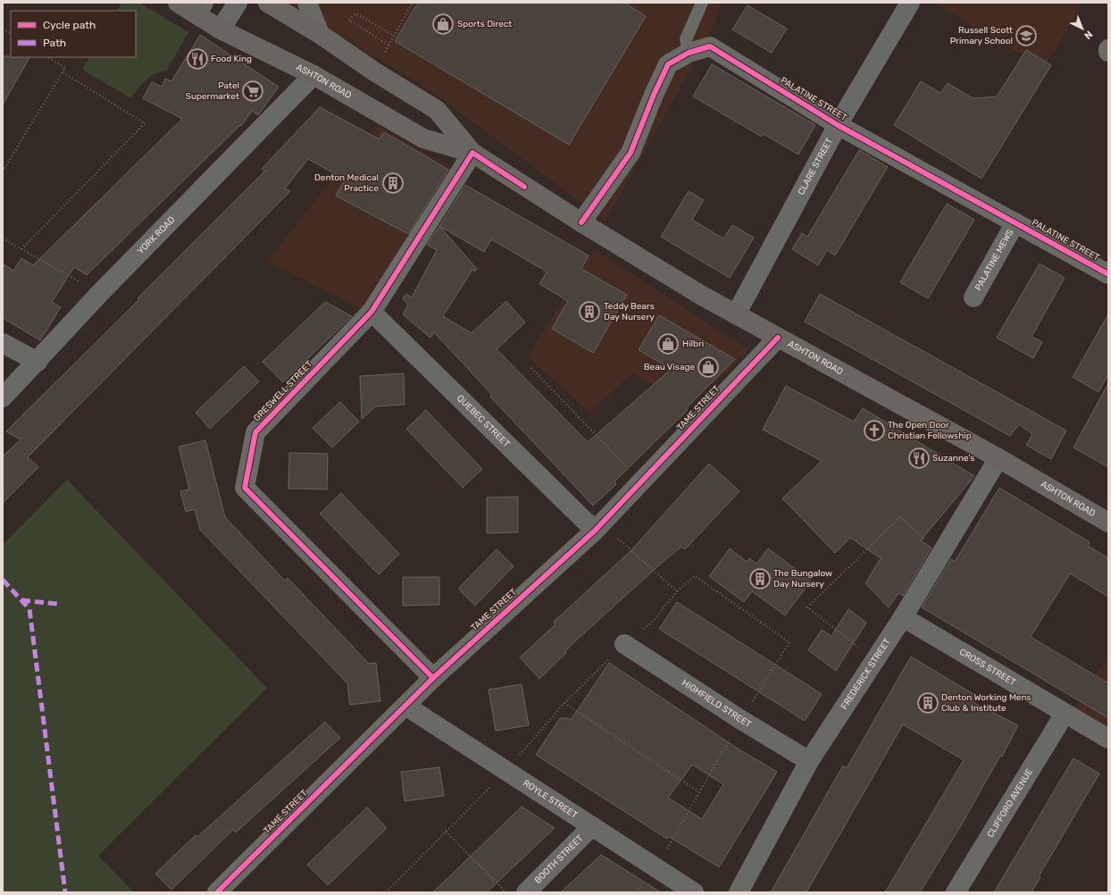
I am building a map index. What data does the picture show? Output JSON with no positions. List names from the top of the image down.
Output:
{
  "streets": {
    "highway": ["ASHTON ROAD"],
    "street": [
      "PALATINE STREET",
      "CLARE STREET",
      "YORK ROAD",
      "PALATINE MEWS",
      "GRESWELL STREET",
      "TAME STREET",
      "QUEBEC STREET",
      "CROSS STREET",
      "FREDERICK STREET",
      "HIGHFIELD STREET",
      "ROYLE STREET",
      "CLIFFORD AVENUE",
      "BOOTH STREET"
    ]
  },
  "crossings": [
    ["ASHTON ROAD", "PALATINE STREET"],
    ["ASHTON ROAD", "CLARE STREET"],
    ["ASHTON ROAD", "YORK ROAD"],
    ["ASHTON ROAD", "GRESWELL STREET"],
    ["ASHTON ROAD", "TAME STREET"],
    ["ASHTON ROAD", "FREDERICK STREET"],
    ["PALATINE STREET", "CLARE STREET"],
    ["PALATINE STREET", "PALATINE MEWS"],
    ["GRESWELL STREET", "TAME STREET"],
    ["GRESWELL STREET", "QUEBEC STREET"],
    ["TAME STREET", "QUEBEC STREET"],
    ["TAME STREET", "ROYLE STREET"],
    ["CROSS STREET", "FREDERICK STREET"],
    ["CROSS STREET", "CLIFFORD AVENUE"],
    ["FREDERICK STREET", "HIGHFIELD STREET"],
    ["ROYLE STREET", "BOOTH STREET"]
  ],
  "places": {
    "shop": ["Sports Direct", "Hilbri", "Beau Visage"],
    "school or university": ["Russell Scott Primary School"],
    "restaurant": ["Food King", "Suzanne's"],
    "supermarket": ["Patel Supermarket"],
    "building": [
      "Denton Medical Practice",
      "Teddy Bears Day Nursery",
      "The Bungalow Day Nursery",
      "Denton Working Mens Club & Institute"
    ],
    "church": ["The Open Door Christian Fellowship"]
  },
  "legend": ["Cycle path", "Path"],
  "north": "bottom right"
}
